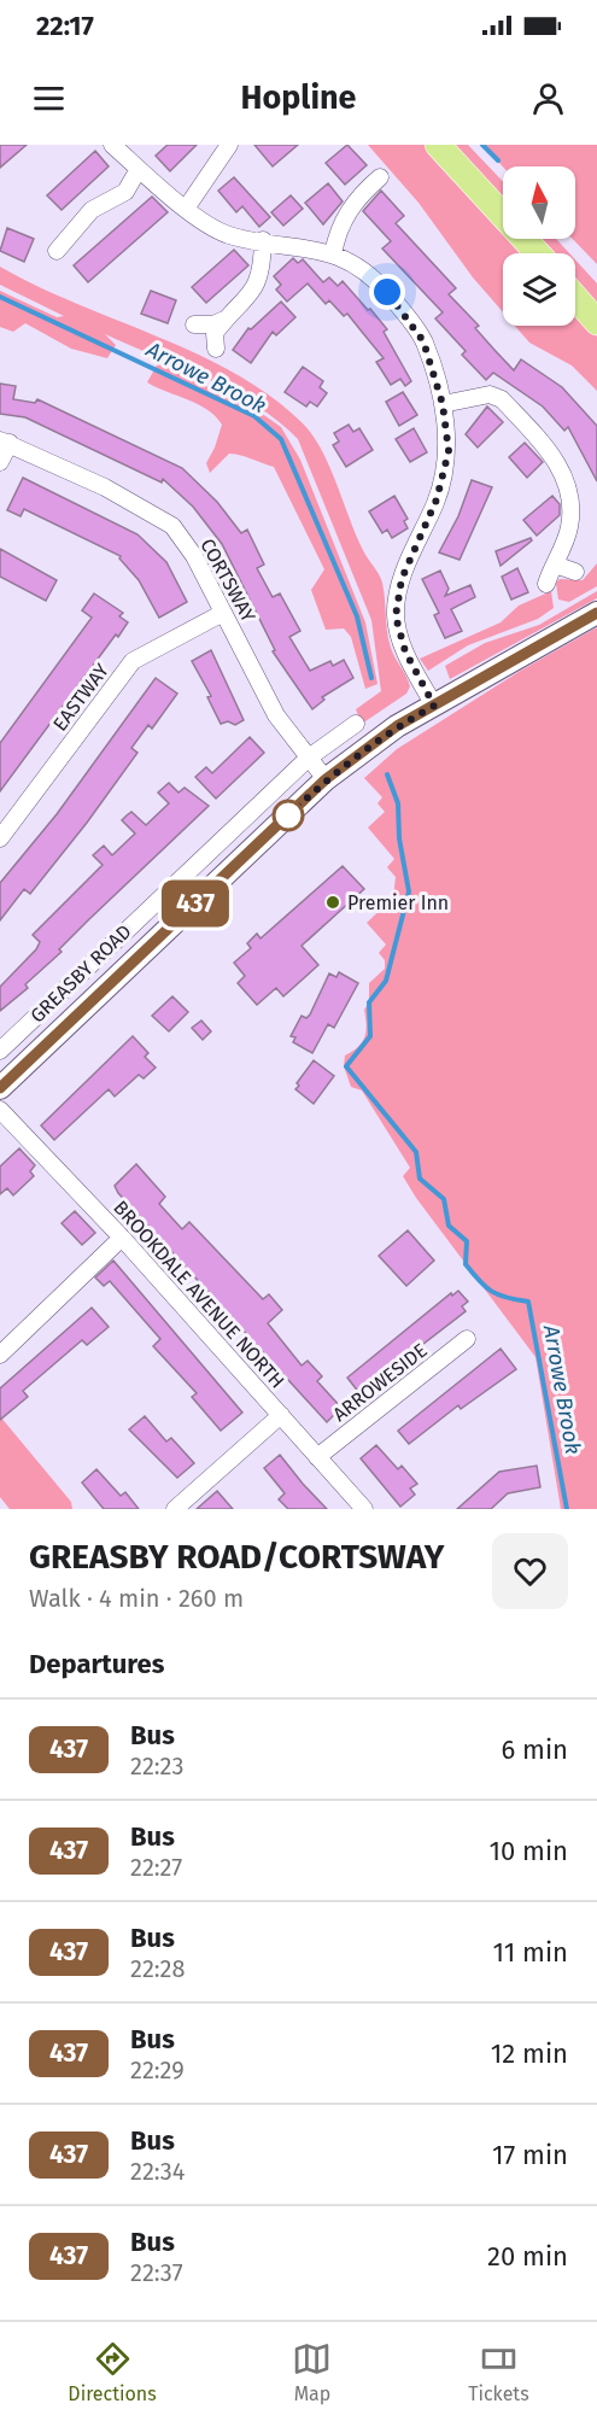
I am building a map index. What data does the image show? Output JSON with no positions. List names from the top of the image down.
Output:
{
  "streets": {
    "main road": ["GREASBY ROAD"],
    "street": [
      "CORTSWAY",
      "EASTWAY",
      "BROOKDALE AVENUE NORTH",
      "ARROWESIDE"
    ]
  },
  "crossings": [
    ["CORTSWAY", "EASTWAY"],
    ["CORTSWAY", "GREASBY ROAD"],
    ["BROOKDALE AVENUE NORTH", "ARROWESIDE"]
  ],
  "water": ["Arrowe Brook"],
  "places": ["Premier Inn"],
  "lines": ["bus line 437"],
  "north": "top",
  "page": {
    "status": "22:17",
    "header": "Hopline",
    "on_map": "437",
    "heading": [
      ["GREASBY ROAD/CORTSWAY", "Walk · 4 min · 260 m"],
      "Departures"
    ],
    "list": [
      {
        "mark": "437",
        "name": "Bus",
        "note": "22:23",
        "value": "6 min"
      },
      {
        "mark": "437",
        "name": "Bus",
        "note": "22:27",
        "value": "10 min"
      },
      {
        "mark": "437",
        "name": "Bus",
        "note": "22:28",
        "value": "11 min"
      },
      {
        "mark": "437",
        "name": "Bus",
        "note": "22:29",
        "value": "12 min"
      },
      {
        "mark": "437",
        "name": "Bus",
        "note": "22:34",
        "value": "17 min"
      },
      {
        "mark": "437",
        "name": "Bus",
        "note": "22:37",
        "value": "20 min"
      }
    ],
    "tabs": ["Directions", "Map", "Tickets"]
  }
}
